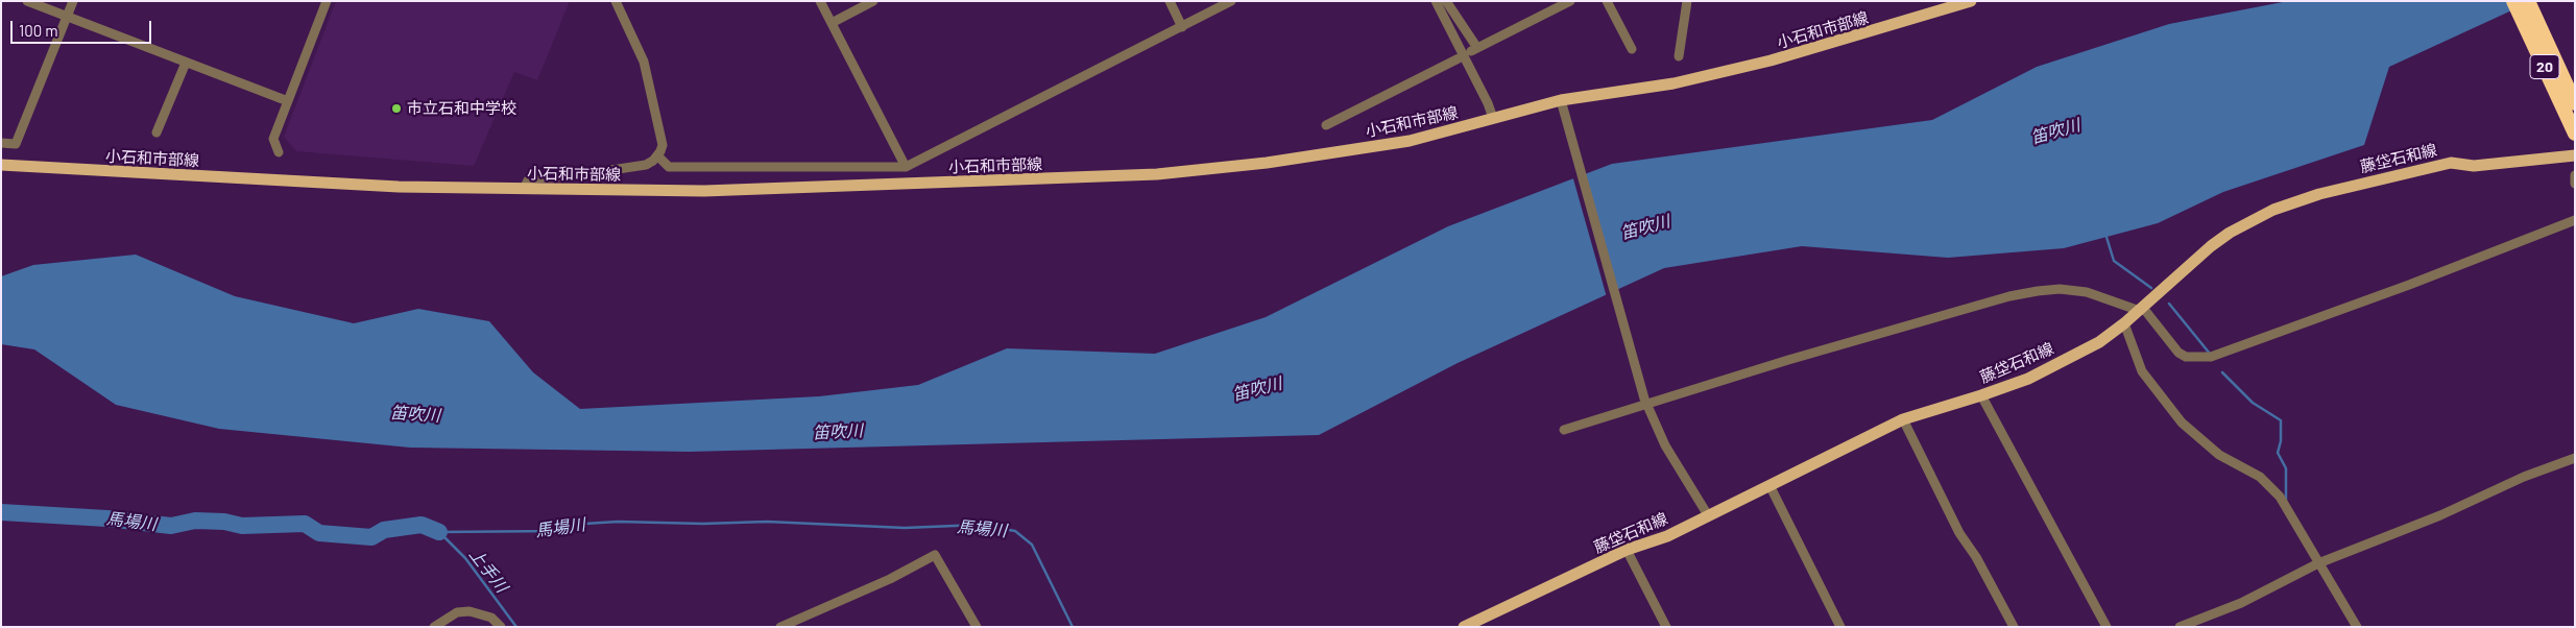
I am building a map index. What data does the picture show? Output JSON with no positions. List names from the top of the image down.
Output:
{
  "streets": {
    "highway": ["20"],
    "main road": ["小石和市部線", "藤垈石和線"]
  },
  "water": ["笛吹川", "馬場川", "上手川"],
  "places": ["市立石和中学校"],
  "scale_bar": "100 m"
}
